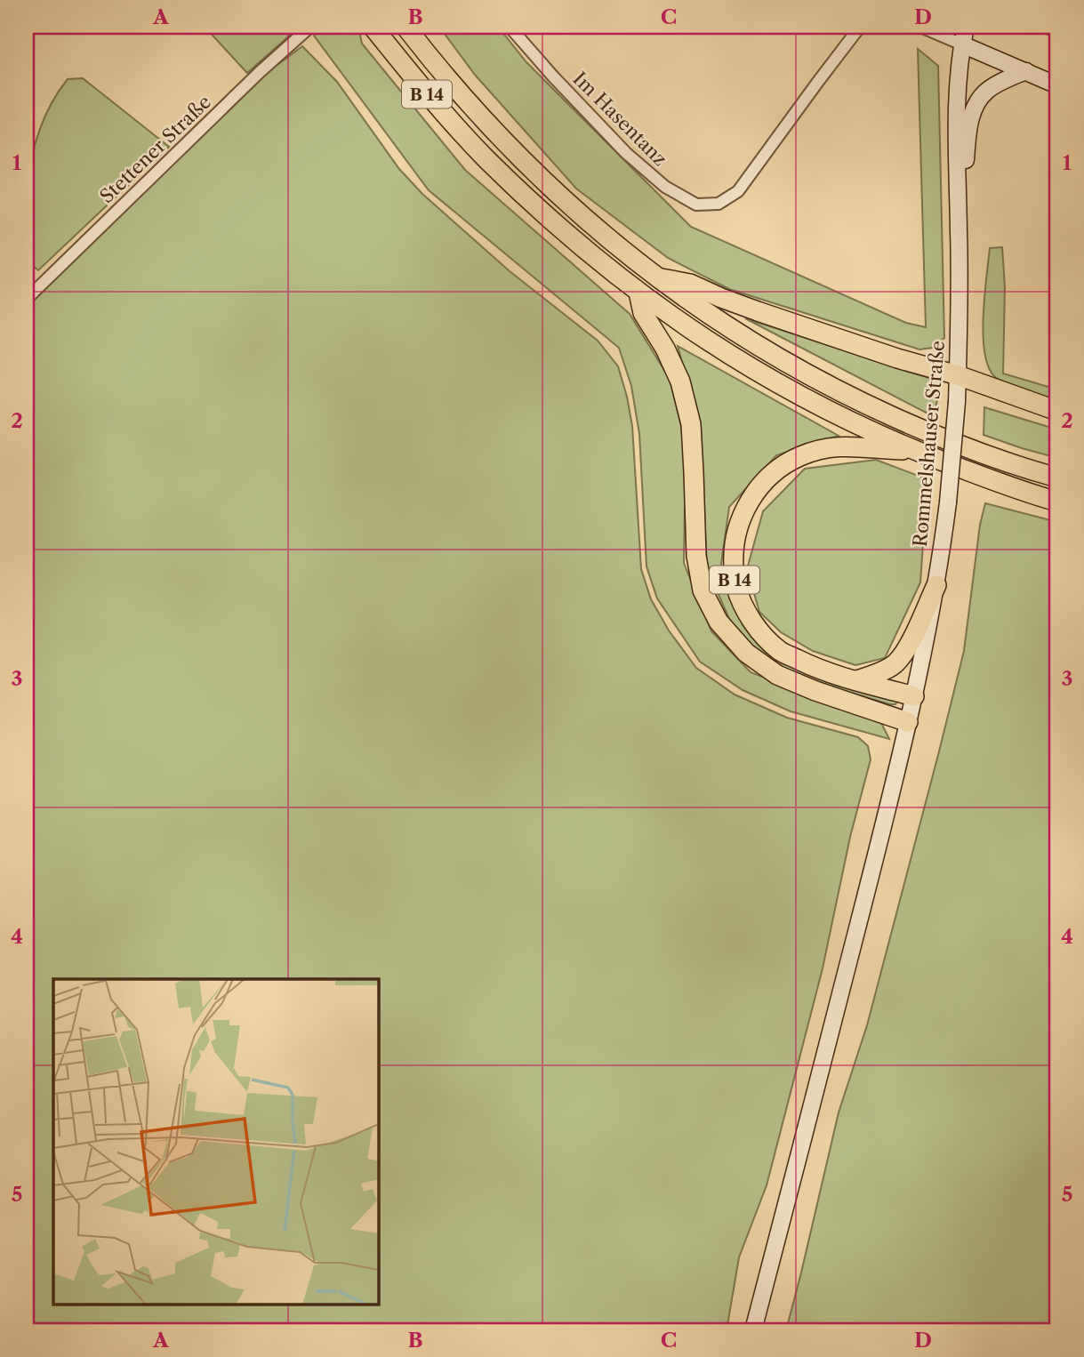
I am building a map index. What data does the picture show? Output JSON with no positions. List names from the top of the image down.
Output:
{
  "streets": {
    "highway": ["B 14"],
    "main road": ["Rommelshauser Straße"],
    "street": ["Im Hasentanz", "Stettener Straße"]
  },
  "crossings": [
    ["B 14", "Rommelshauser Straße"]
  ],
  "grid": {
    "columns": [
      "A",
      "B",
      "C",
      "D"
    ],
    "rows": [
      "1",
      "2",
      "3",
      "4",
      "5"
    ]
  }
}
